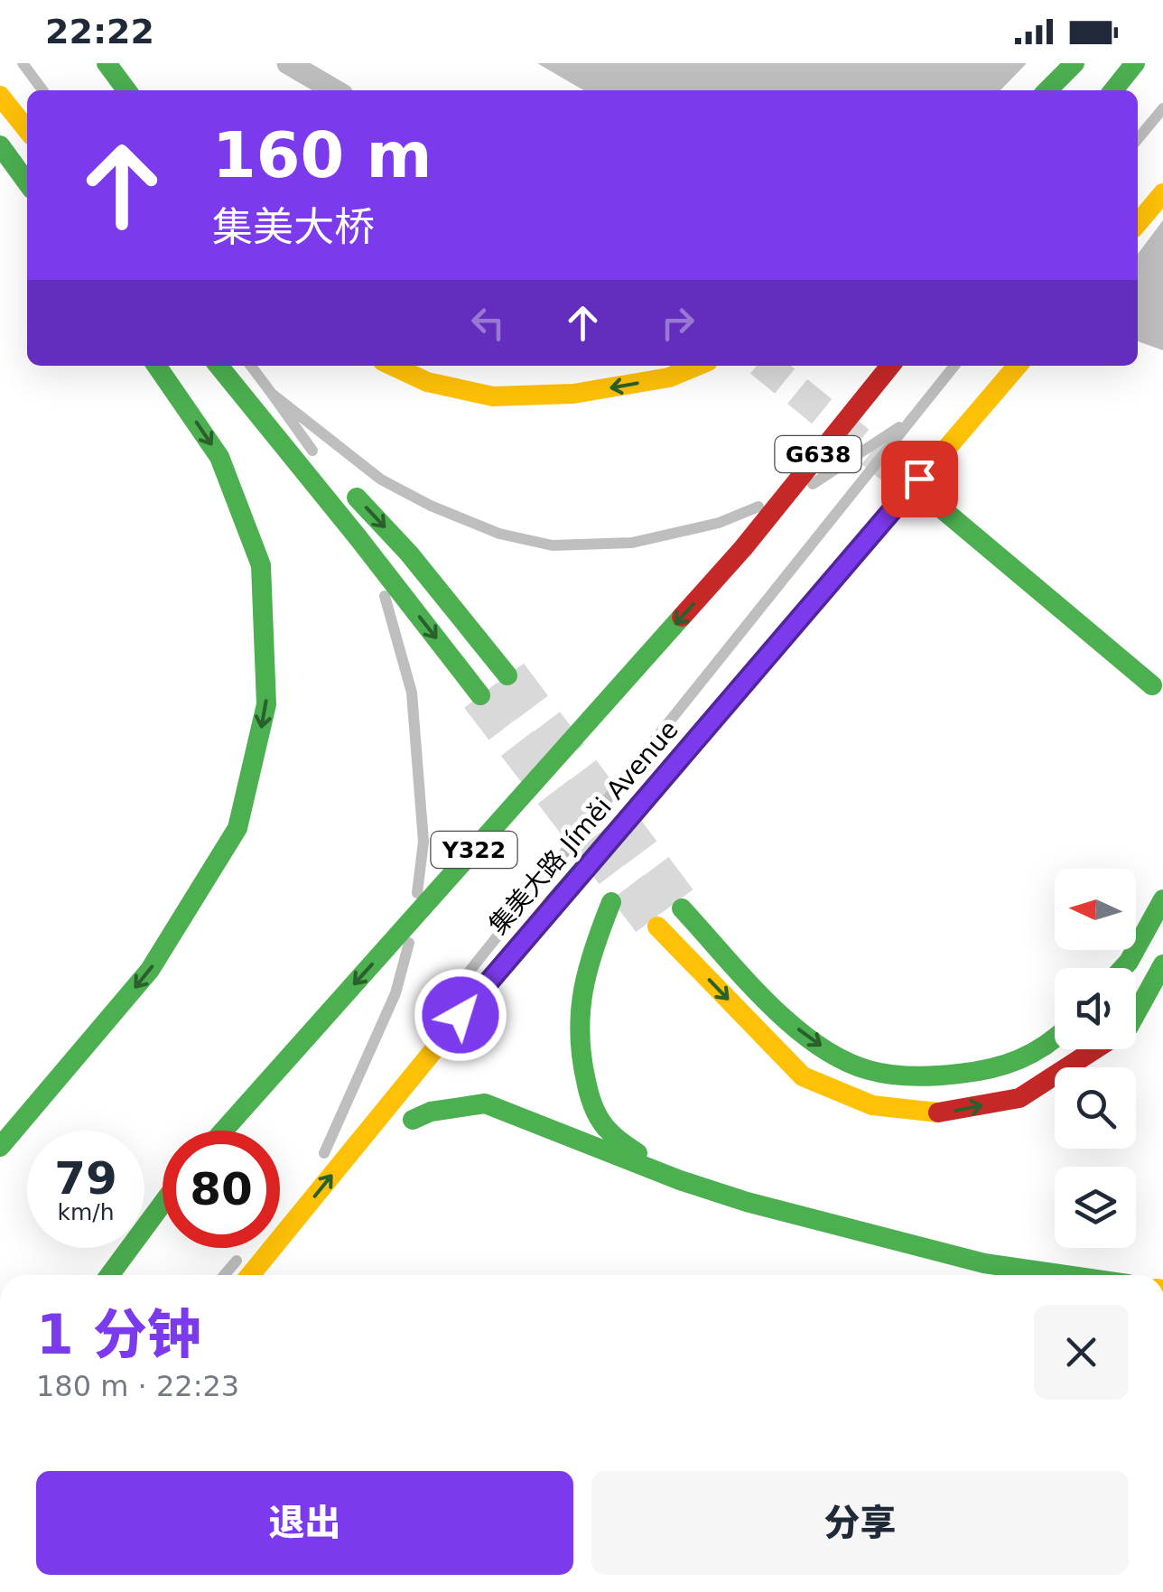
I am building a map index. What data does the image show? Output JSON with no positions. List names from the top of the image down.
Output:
{
  "streets": {
    "main road": ["G638", "集美大路 Jíměi Avenue", "Y322"]
  },
  "crossings": [
    ["G638", "Y322"]
  ],
  "north": "left",
  "page": {
    "status": "22:22",
    "turn": ["160 m", "集美大桥"],
    "speed": "79 km/h",
    "limit": "80",
    "heading": ["1 分钟", "180 m · 22:23"],
    "buttons": ["退出", "分享"]
  }
}
